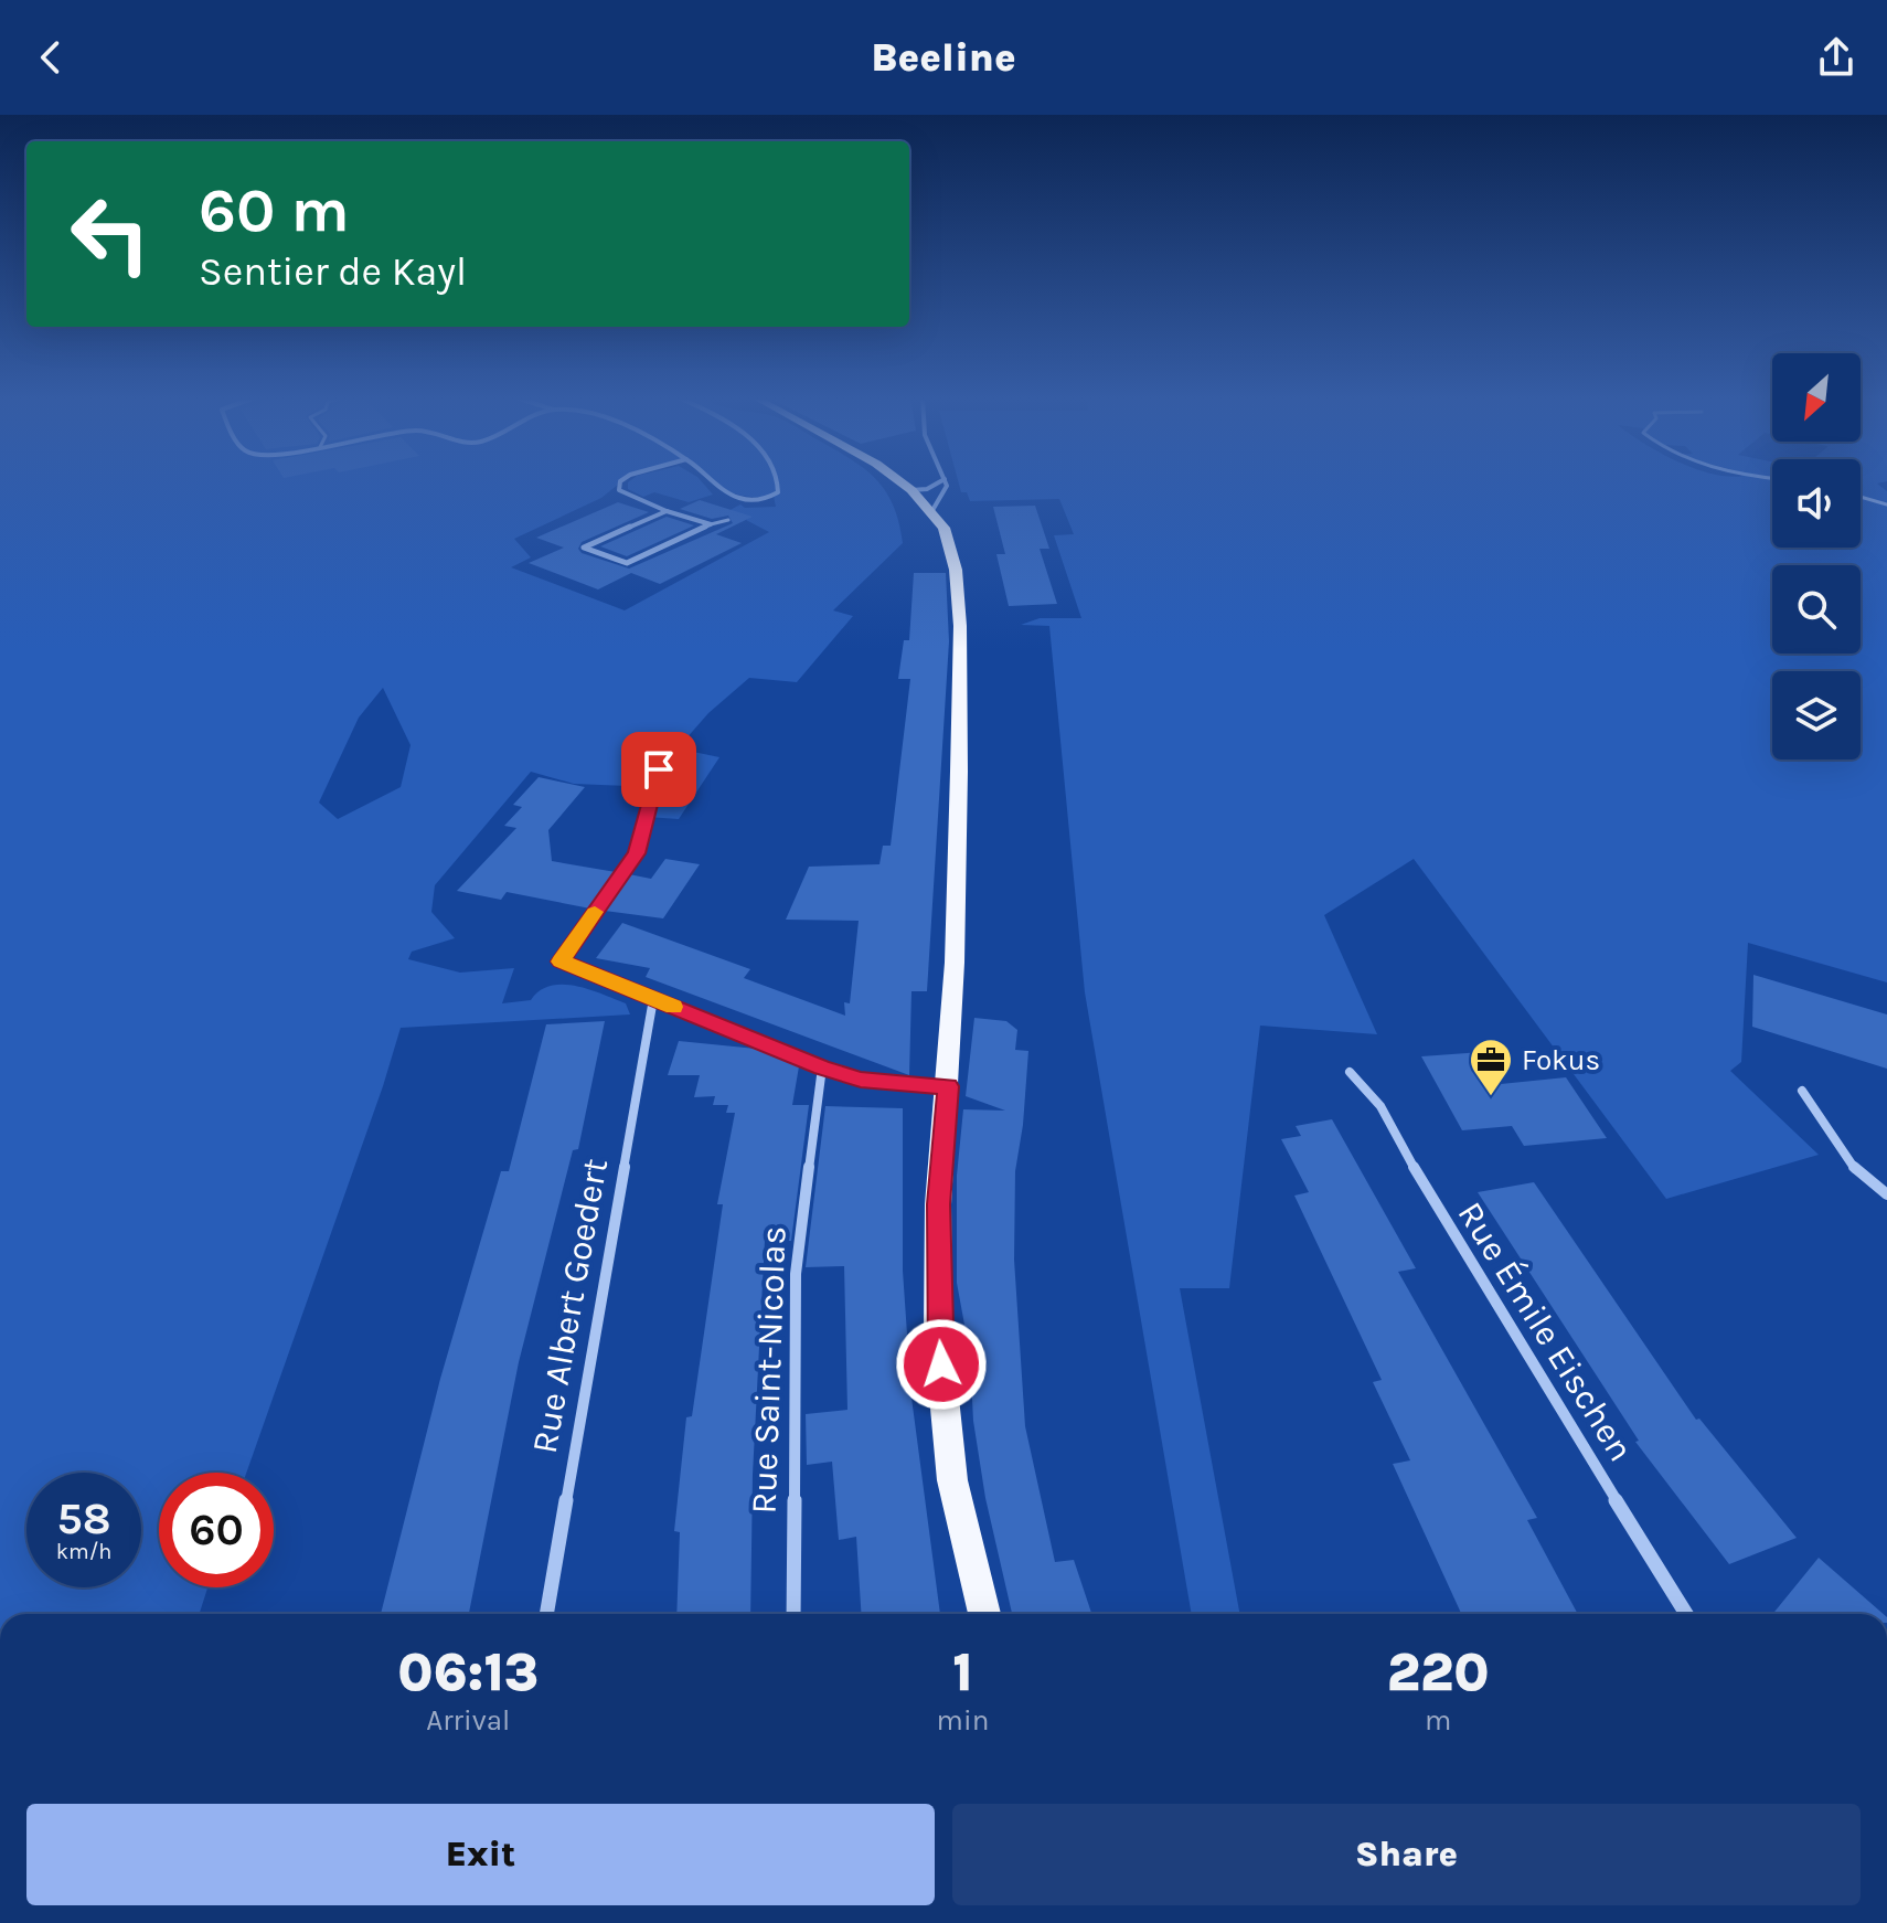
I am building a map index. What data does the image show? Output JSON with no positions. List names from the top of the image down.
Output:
{
  "streets": {
    "street": ["Rue Albert Goedert", "Rue Émile Eischen", "Rue Saint-Nicolas"]
  },
  "places": {
    "office": ["Fokus"]
  },
  "north": "bottom left",
  "page": {
    "header": "Beeline",
    "turn": ["60 m", "Sentier de Kayl"],
    "speed": "58 km/h",
    "limit": "60",
    "eta": [
      "06:13",
      "Arrival",
      "1",
      "min",
      "220",
      "m"
    ],
    "buttons": ["Exit", "Share"]
  }
}
